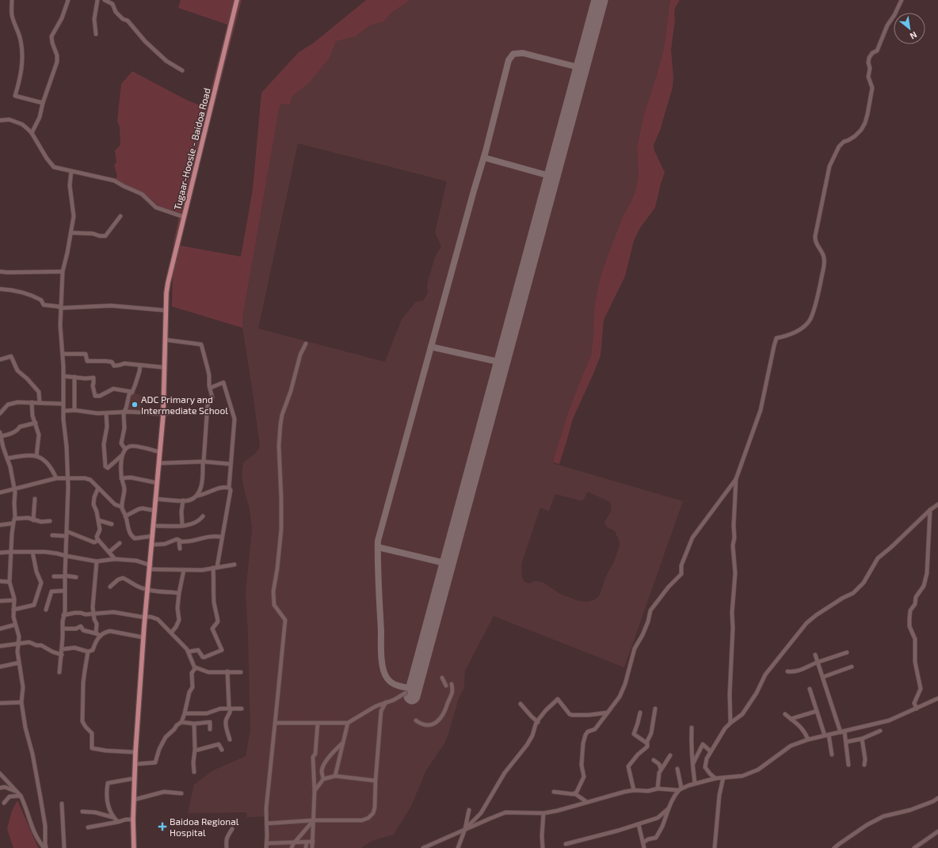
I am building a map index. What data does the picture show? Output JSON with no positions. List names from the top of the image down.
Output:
{
  "streets": {
    "main road": ["Tugaar-Hoosle - Baidoa Road"]
  },
  "places": {
    "other": ["ADC Primary and Intermediate School"],
    "health": ["Baidoa Regional Hospital"]
  },
  "north": "bottom right"
}
